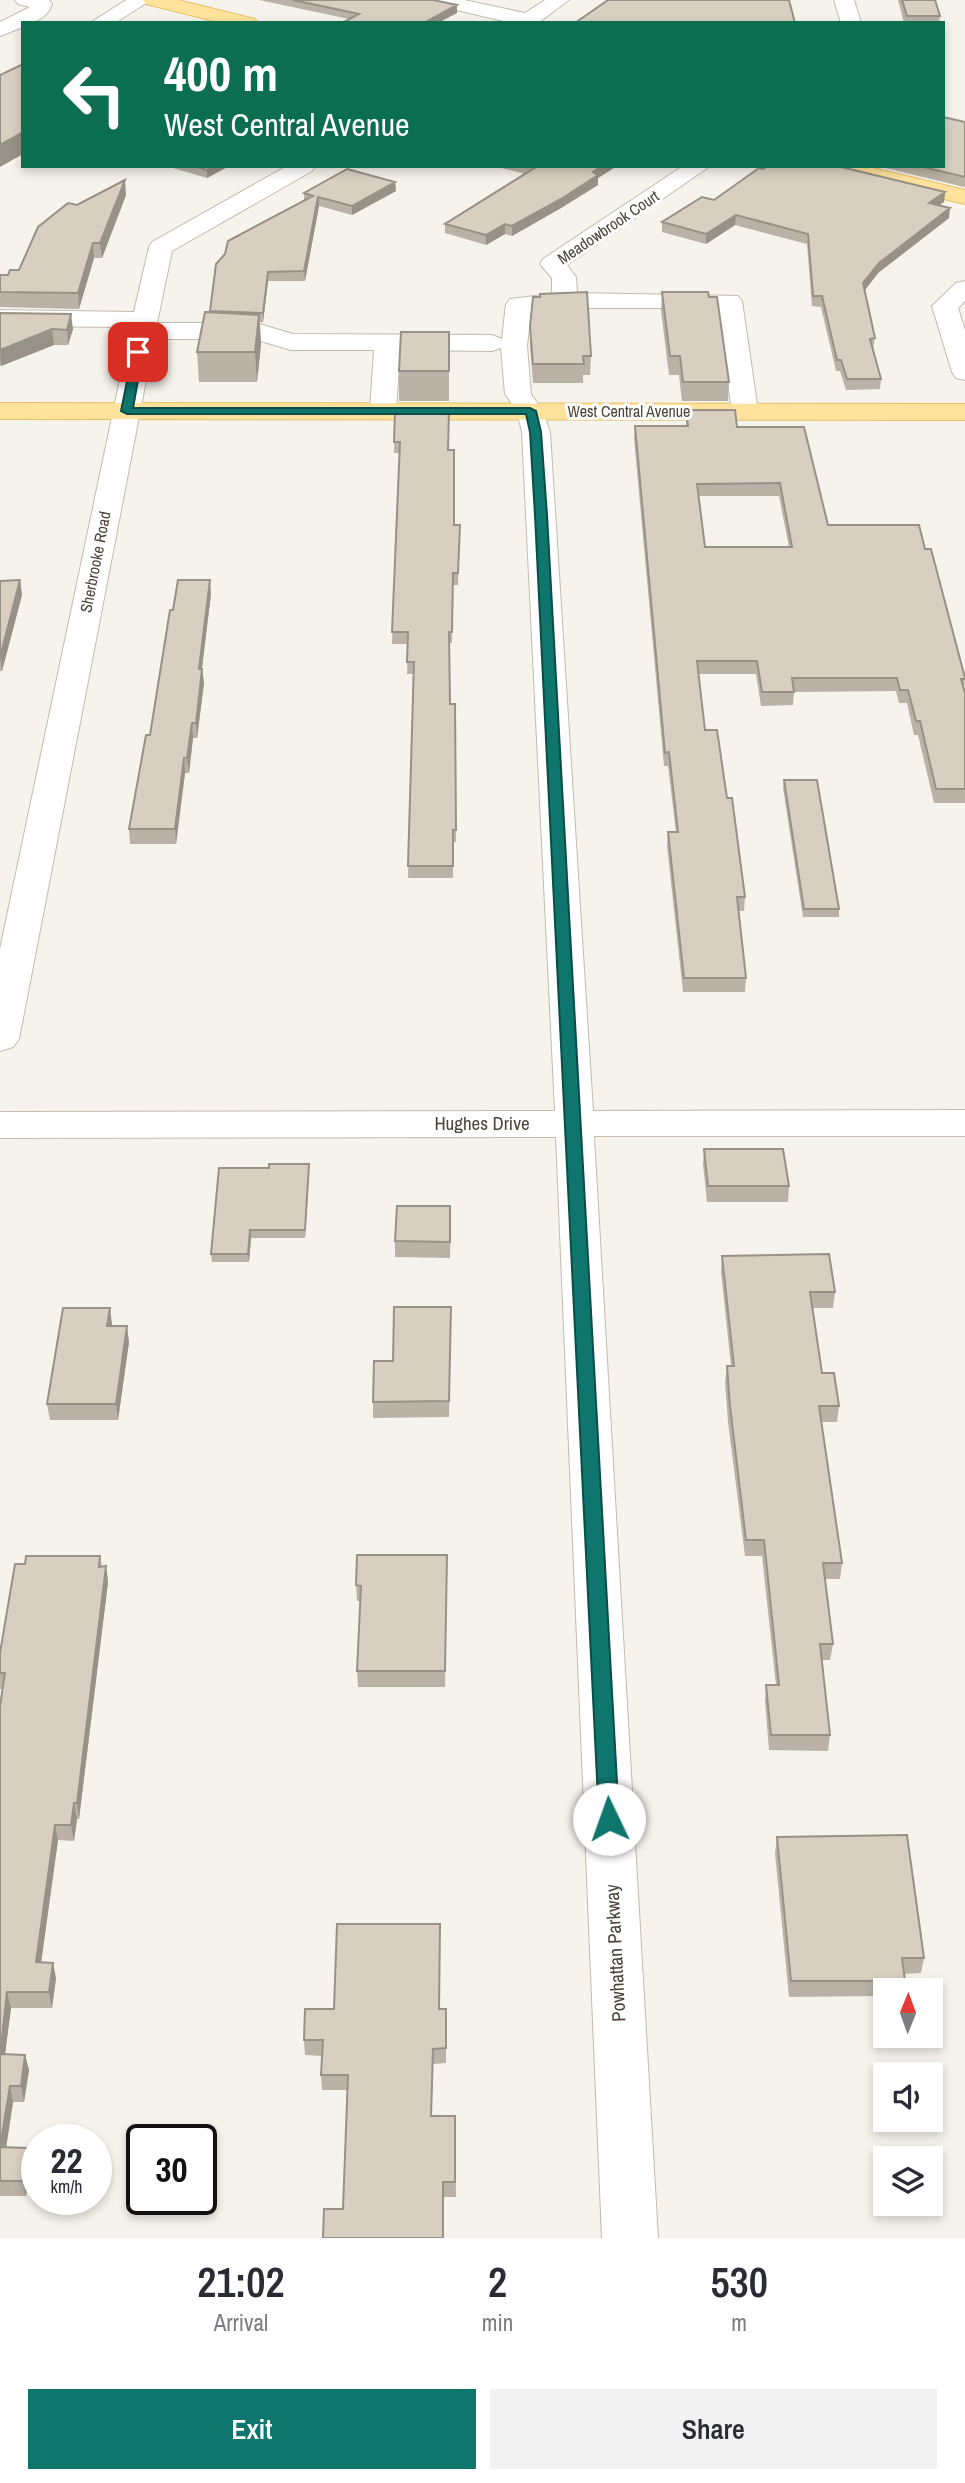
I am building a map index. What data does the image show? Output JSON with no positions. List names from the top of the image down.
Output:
{
  "streets": {
    "main road": ["West Central Avenue"],
    "street": [
      "Meadowbrook Court",
      "Sherbrooke Road",
      "Hughes Drive",
      "Powhattan Parkway"
    ]
  },
  "crossings": [
    ["Meadowbrook Court", "Powhattan Parkway"],
    ["West Central Avenue", "Sherbrooke Road"],
    ["West Central Avenue", "Powhattan Parkway"],
    ["Hughes Drive", "Powhattan Parkway"]
  ],
  "north": "top",
  "page": {
    "turn": ["400 m", "West Central Avenue"],
    "speed": "22 km/h",
    "limit": "30",
    "eta": [
      "21:02",
      "Arrival",
      "2",
      "min",
      "530",
      "m"
    ],
    "buttons": ["Exit", "Share"]
  }
}
